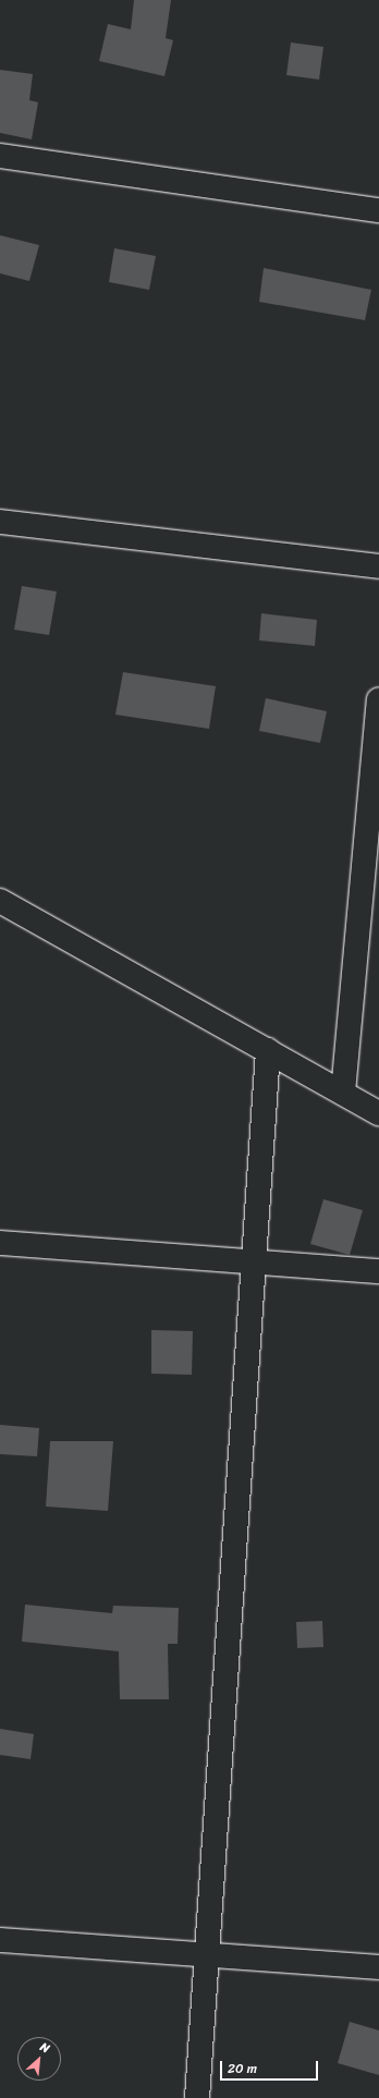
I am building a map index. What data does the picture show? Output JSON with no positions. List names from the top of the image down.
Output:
{
  "scale_bar": "20 m",
  "north": "top right"
}
